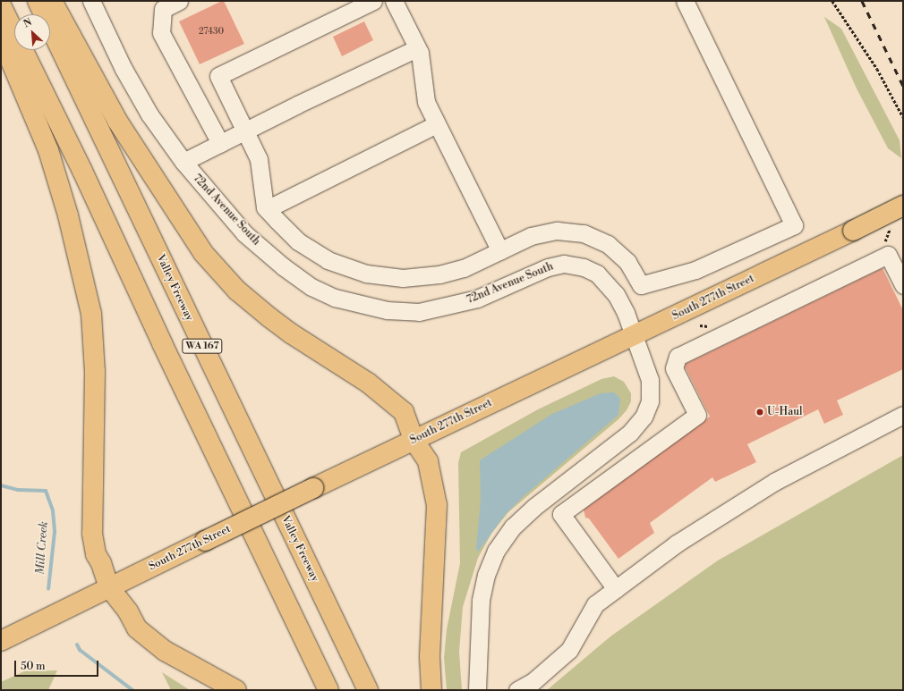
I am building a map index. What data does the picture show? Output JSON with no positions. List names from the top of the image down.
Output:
{
  "streets": {
    "main road": ["Valley Freeway", "South 277th Street", "WA 167"],
    "street": ["72nd Avenue South"]
  },
  "crossings": [
    ["72nd Avenue South", "South 277th Street"]
  ],
  "water": ["Mill Creek"],
  "places": ["U-Haul"],
  "house_numbers": ["27430"],
  "scale_bar": "50 m",
  "north": "top left"
}
